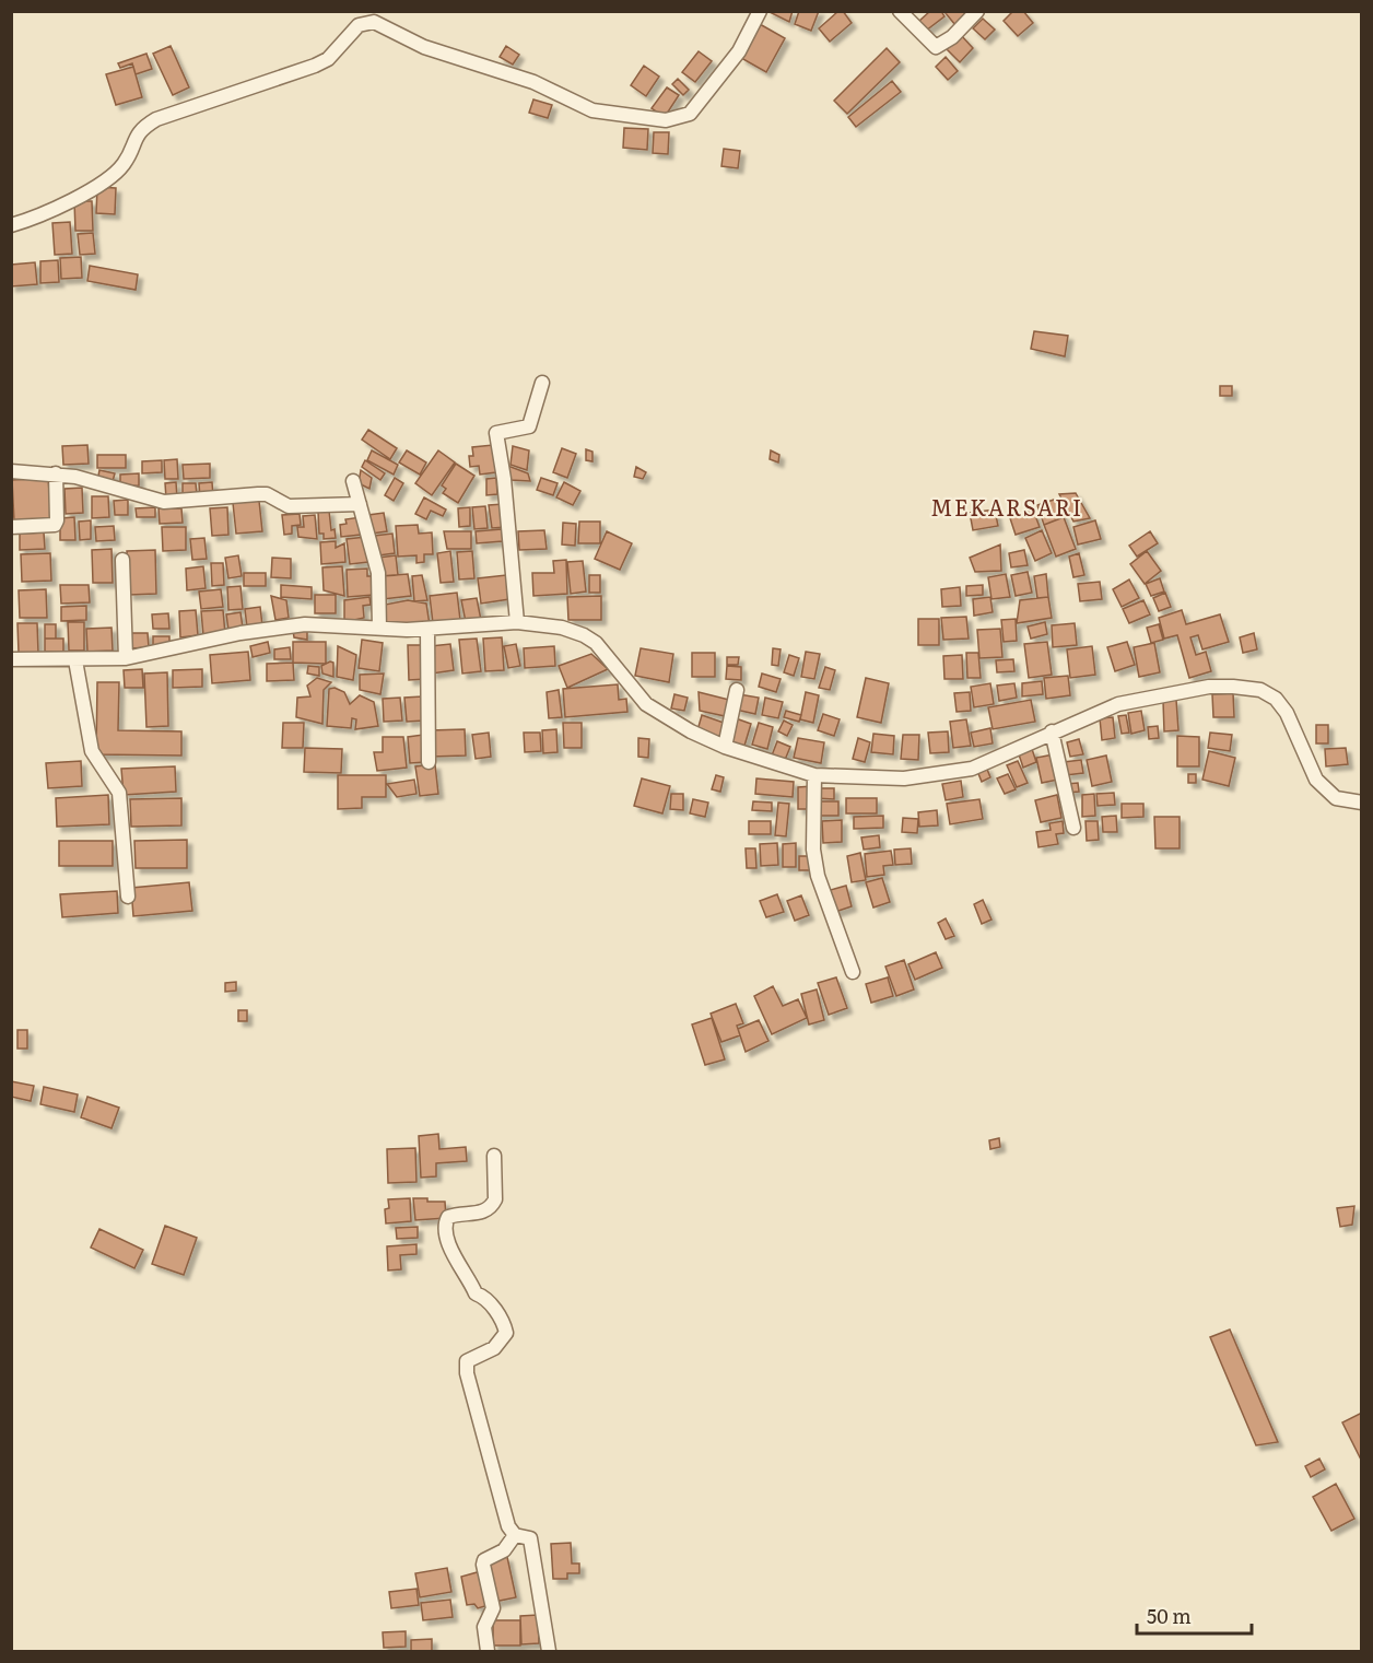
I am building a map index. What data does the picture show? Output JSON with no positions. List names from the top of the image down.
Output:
{
  "districts": ["MEKARSARI"],
  "scale_bar": "50 m"
}
